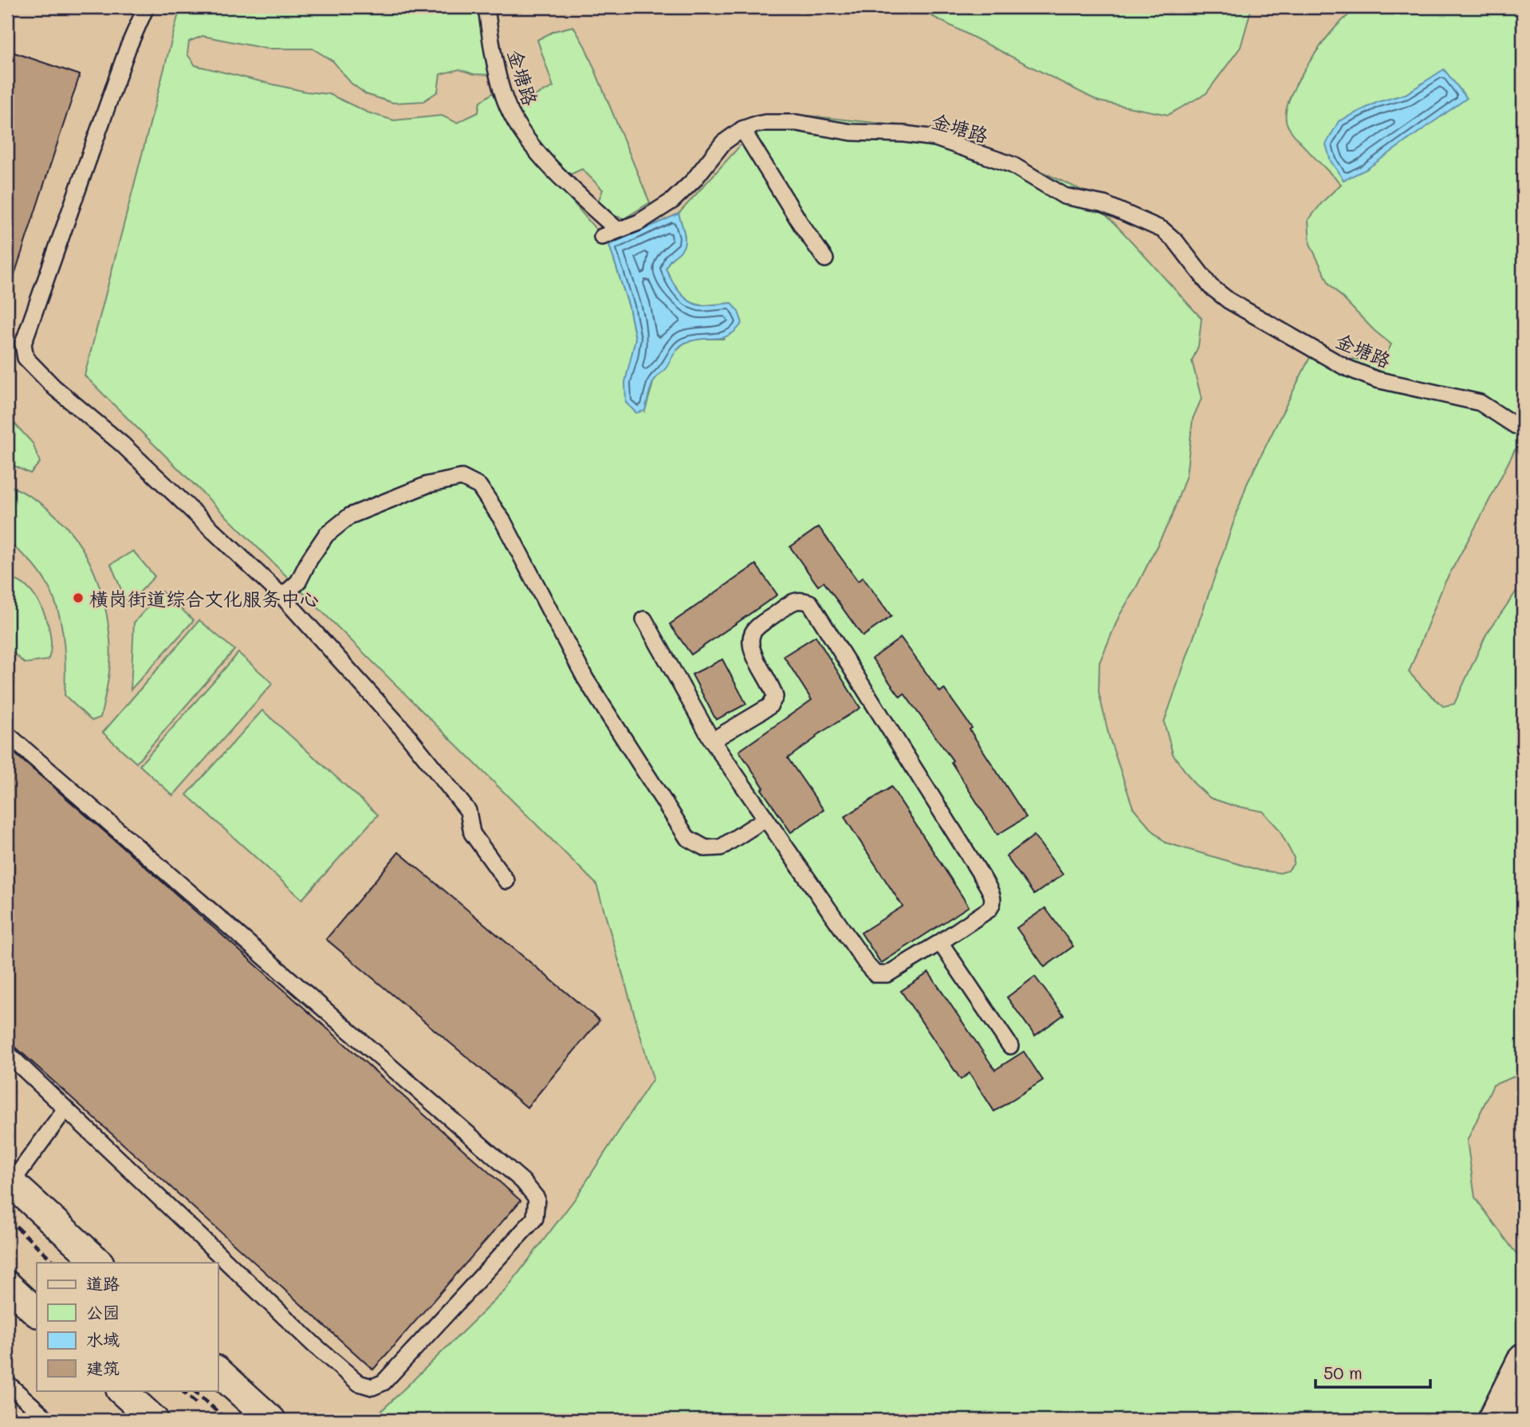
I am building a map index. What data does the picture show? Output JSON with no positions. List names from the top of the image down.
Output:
{
  "streets": {
    "street": ["金塘路"]
  },
  "places": ["横岗街道综合文化服务中心"],
  "legend": [
    "道路",
    "公园",
    "水域",
    "建筑"
  ],
  "scale_bar": "50 m"
}
